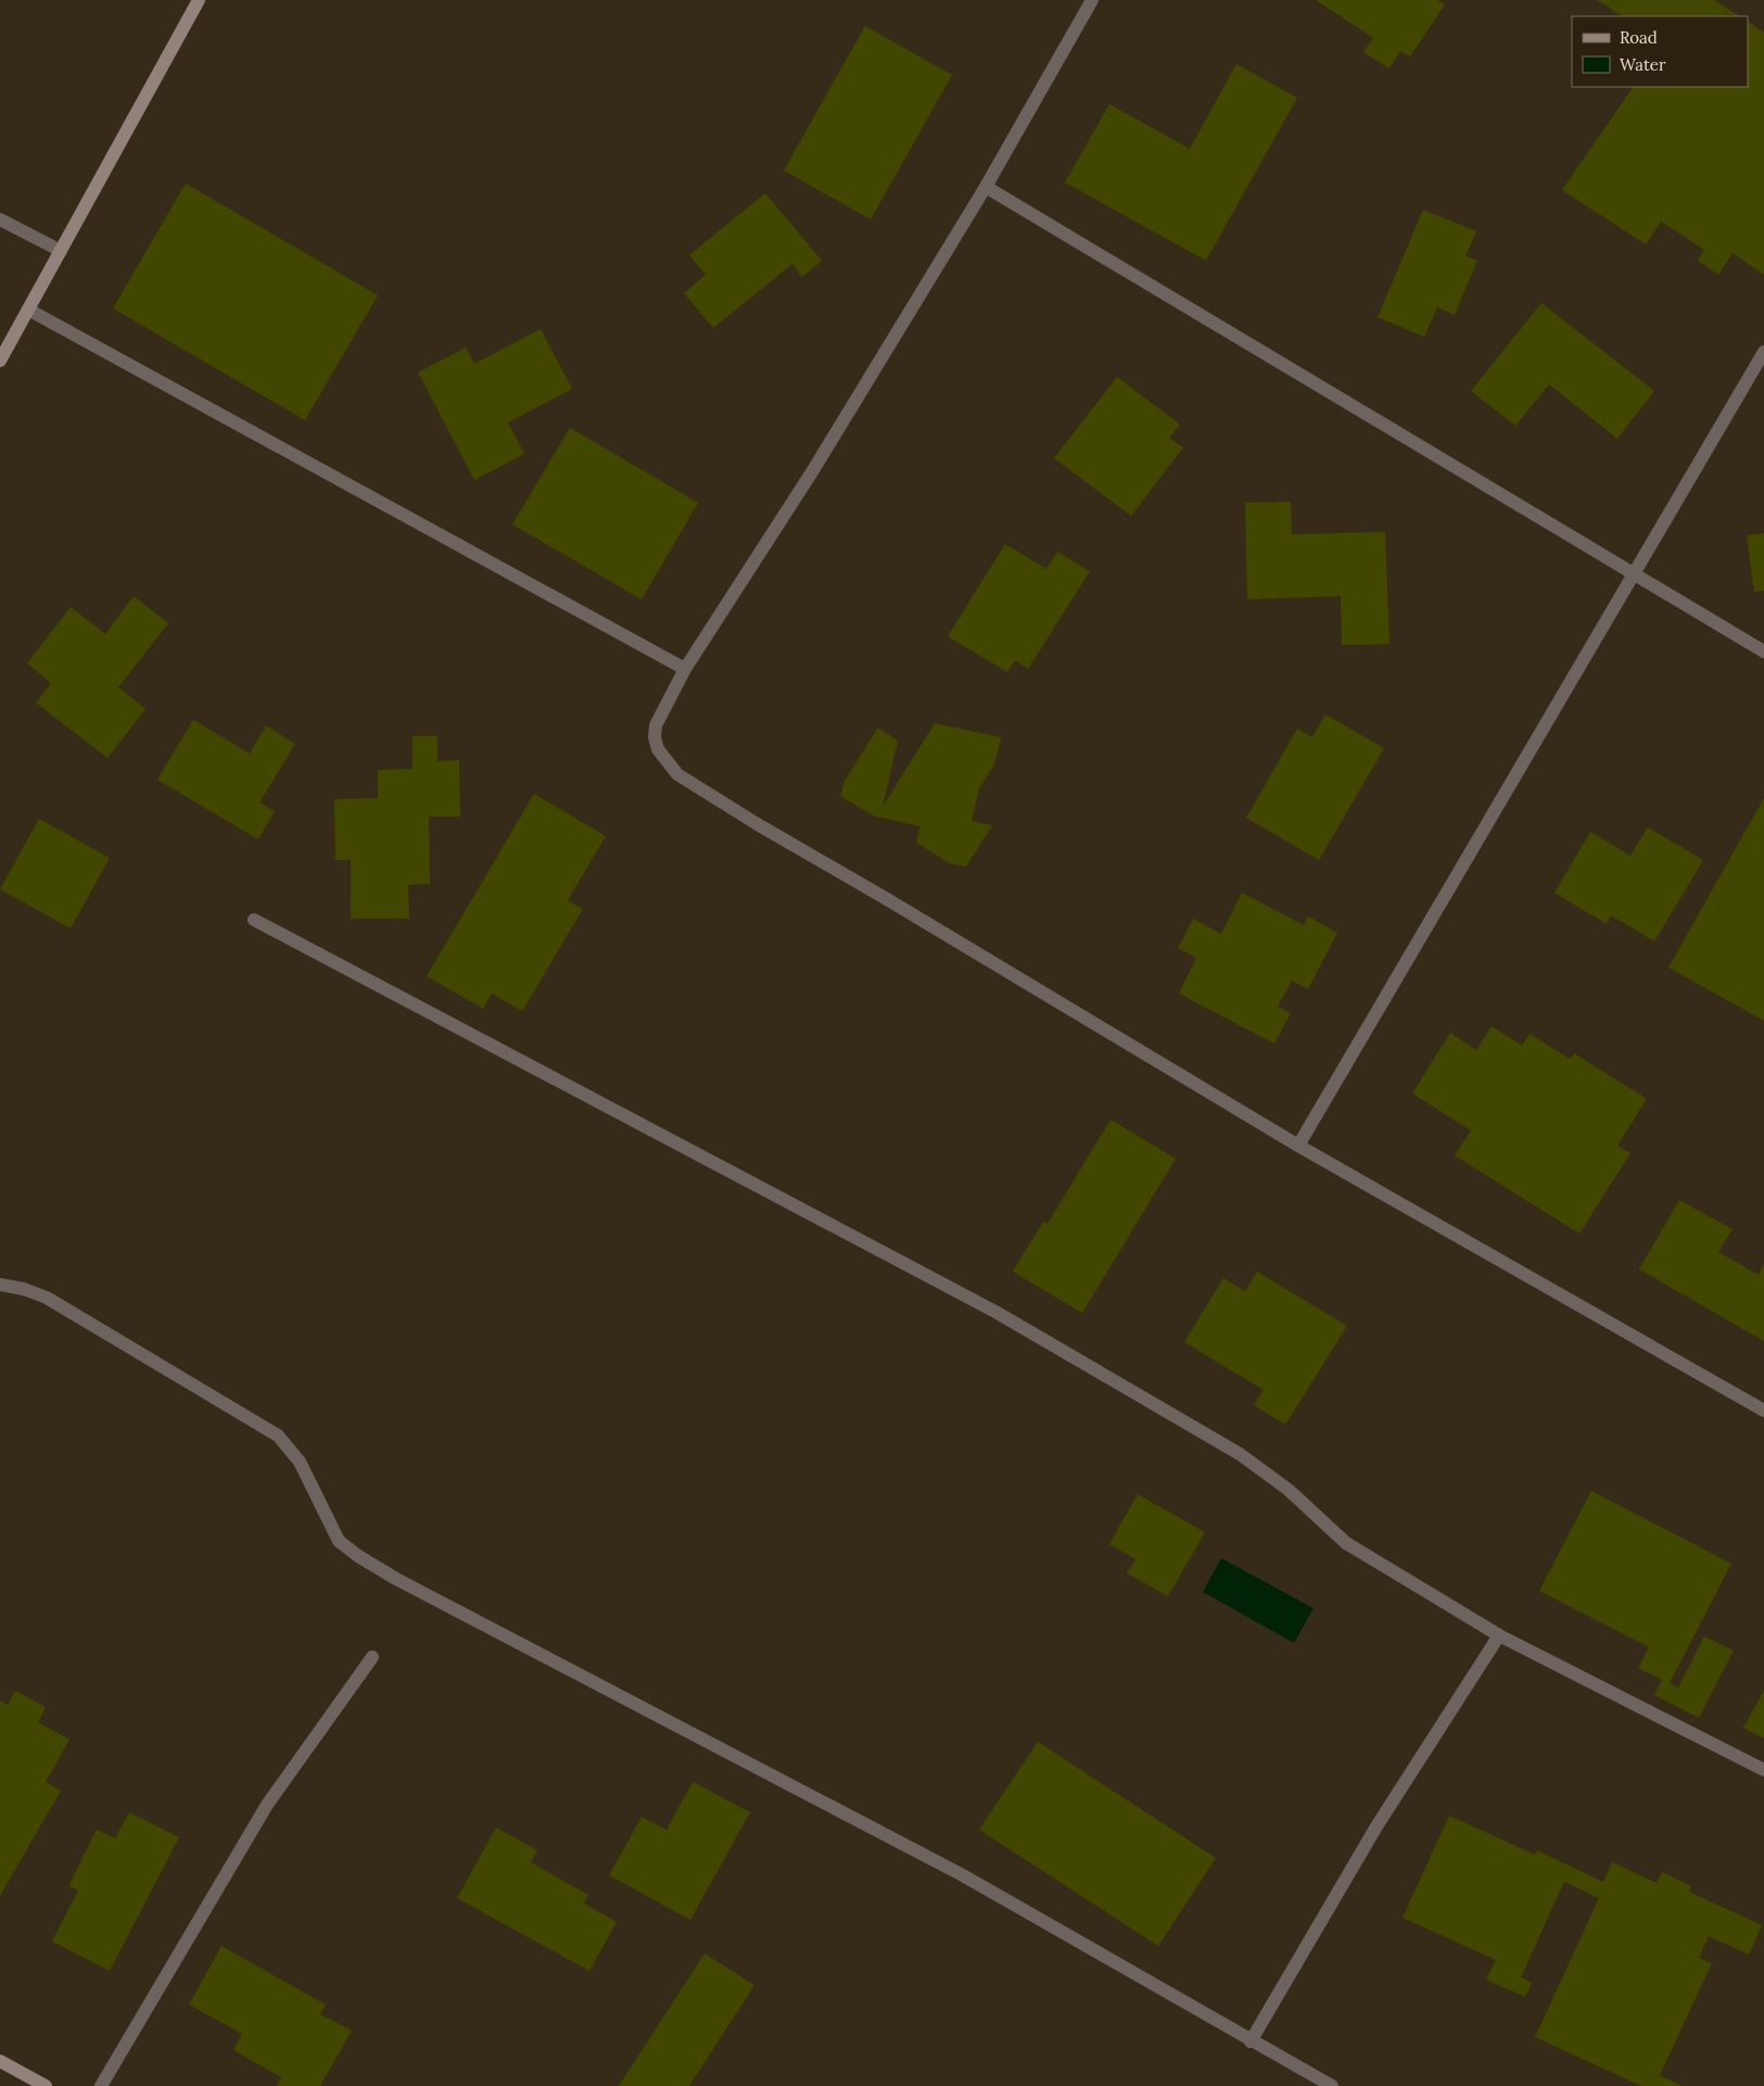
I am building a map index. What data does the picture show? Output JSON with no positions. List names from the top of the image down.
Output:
{
  "legend": ["Road", "Water"]
}
